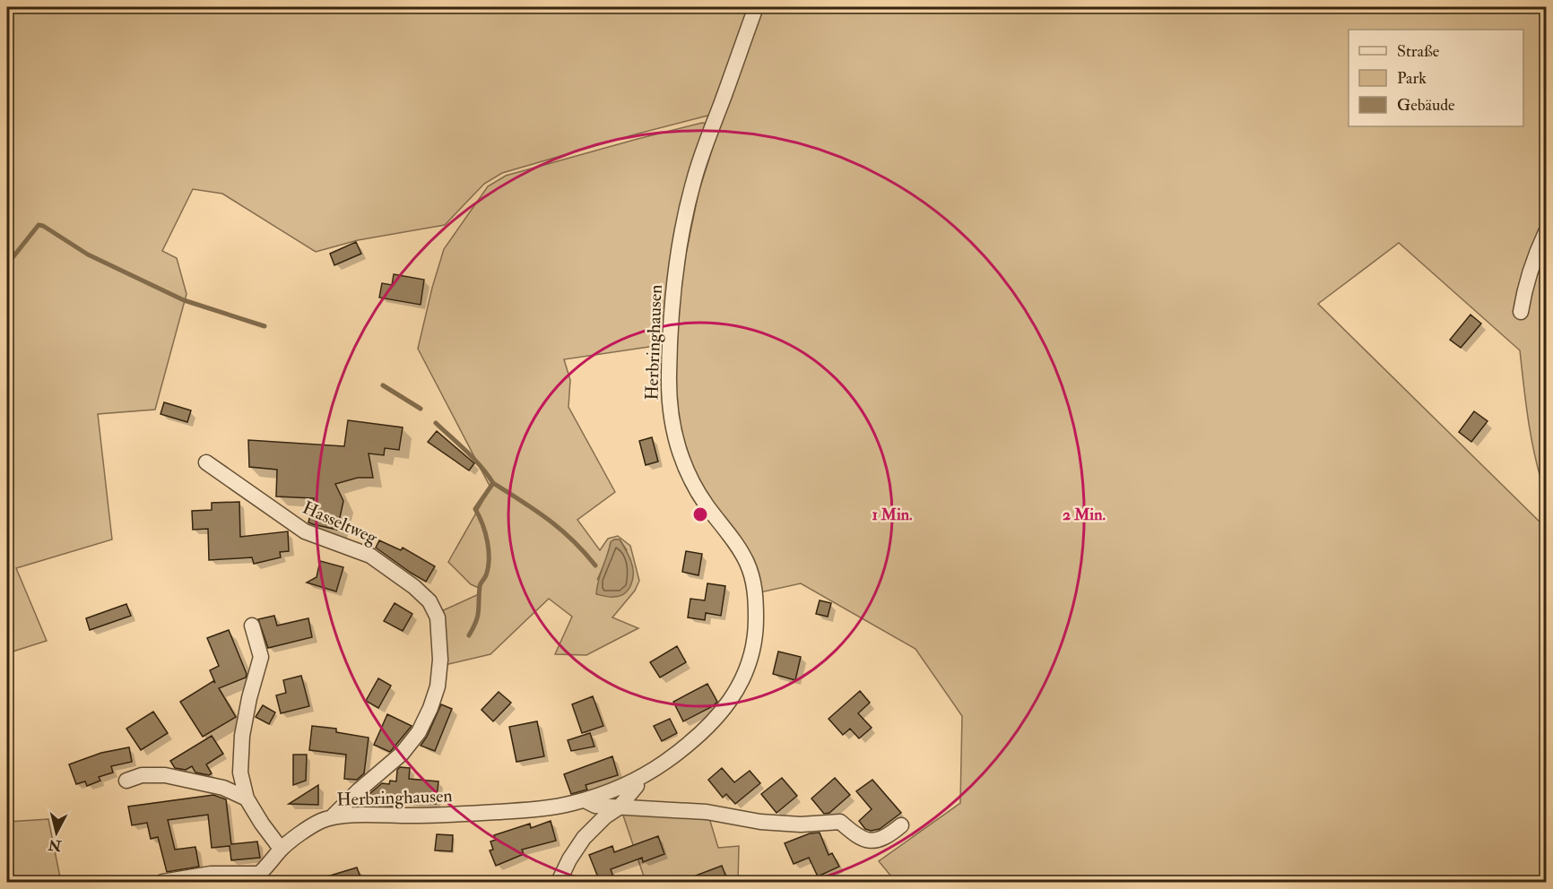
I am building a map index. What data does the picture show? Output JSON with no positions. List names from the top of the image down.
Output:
{
  "streets": {
    "street": ["Herbringhausen", "Hasseltweg"]
  },
  "crossings": [
    ["Herbringhausen", "Hasseltweg"]
  ],
  "legend": ["Straße", "Park", "Gebäude"],
  "north": "bottom",
  "rings": ["1 Min.", "2 Min."]
}
